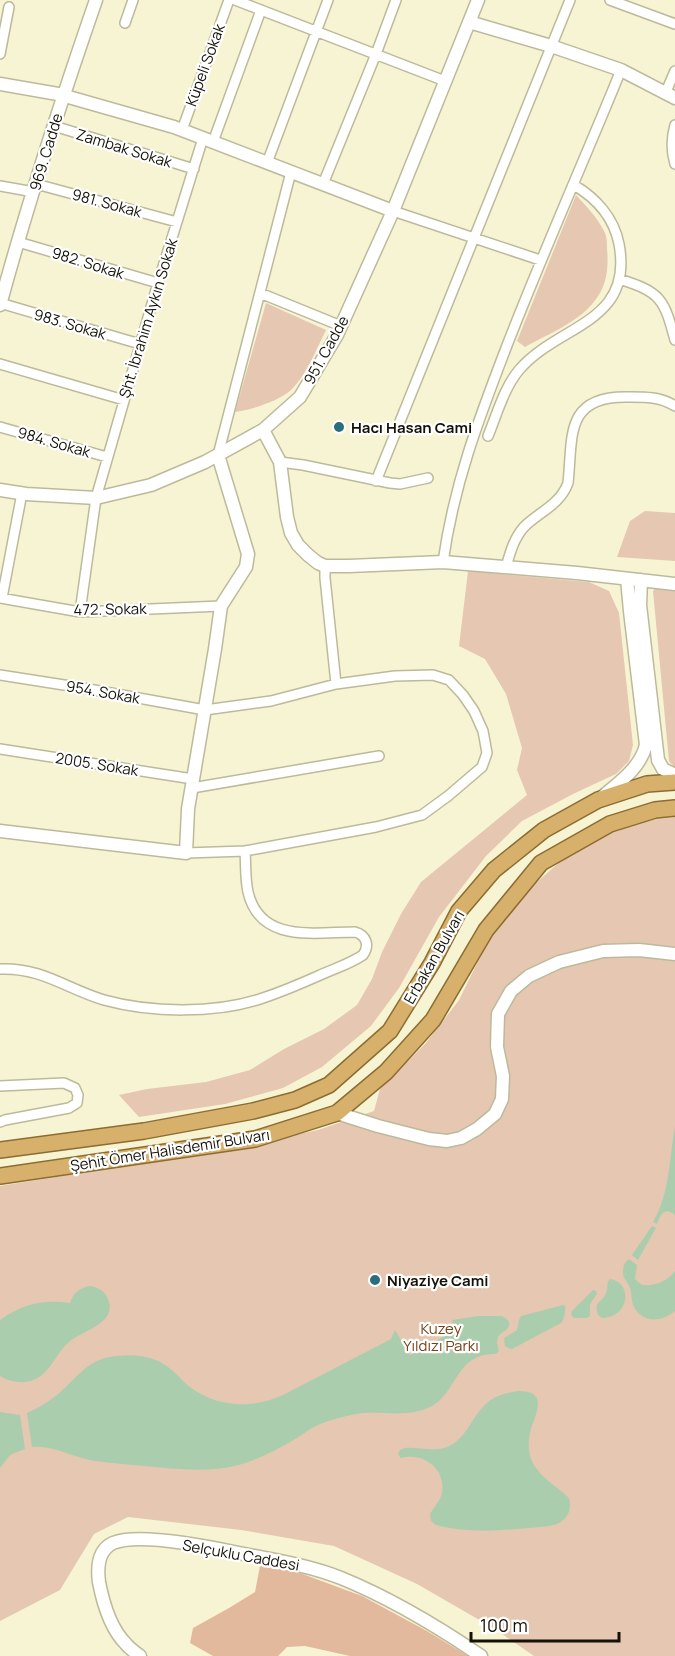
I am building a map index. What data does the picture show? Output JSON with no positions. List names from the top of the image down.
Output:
{
  "streets": {
    "highway": ["Erbakan Bulvarı", "Şehit Ömer Halisdemir Bulvarı"],
    "street": [
      "Küpeli Sokak",
      "Zambak Sokak",
      "969. Cadde",
      "981. Sokak",
      "982. Sokak",
      "Şht. İbrahim Aykın Sokak",
      "983. Sokak",
      "951. Cadde",
      "984. Sokak",
      "472. Sokak",
      "954. Sokak",
      "2005. Sokak",
      "Selçuklu Caddesi"
    ]
  },
  "crossings": [
    ["Zambak Sokak", "969. Cadde"],
    ["Zambak Sokak", "Şht. İbrahim Aykın Sokak"],
    ["969. Cadde", "981. Sokak"],
    ["969. Cadde", "982. Sokak"],
    ["969. Cadde", "983. Sokak"],
    ["981. Sokak", "Şht. İbrahim Aykın Sokak"],
    ["982. Sokak", "Şht. İbrahim Aykın Sokak"],
    ["Şht. İbrahim Aykın Sokak", "983. Sokak"],
    ["Şht. İbrahim Aykın Sokak", "951. Cadde"],
    ["Şht. İbrahim Aykın Sokak", "984. Sokak"],
    ["Şht. İbrahim Aykın Sokak", "472. Sokak"],
    ["Erbakan Bulvarı", "Şehit Ömer Halisdemir Bulvarı"]
  ],
  "parks": ["Kuzey Yıldızı Parkı"],
  "places": ["Hacı Hasan Cami", "Niyaziye Cami"],
  "scale_bar": "100 m"
}
